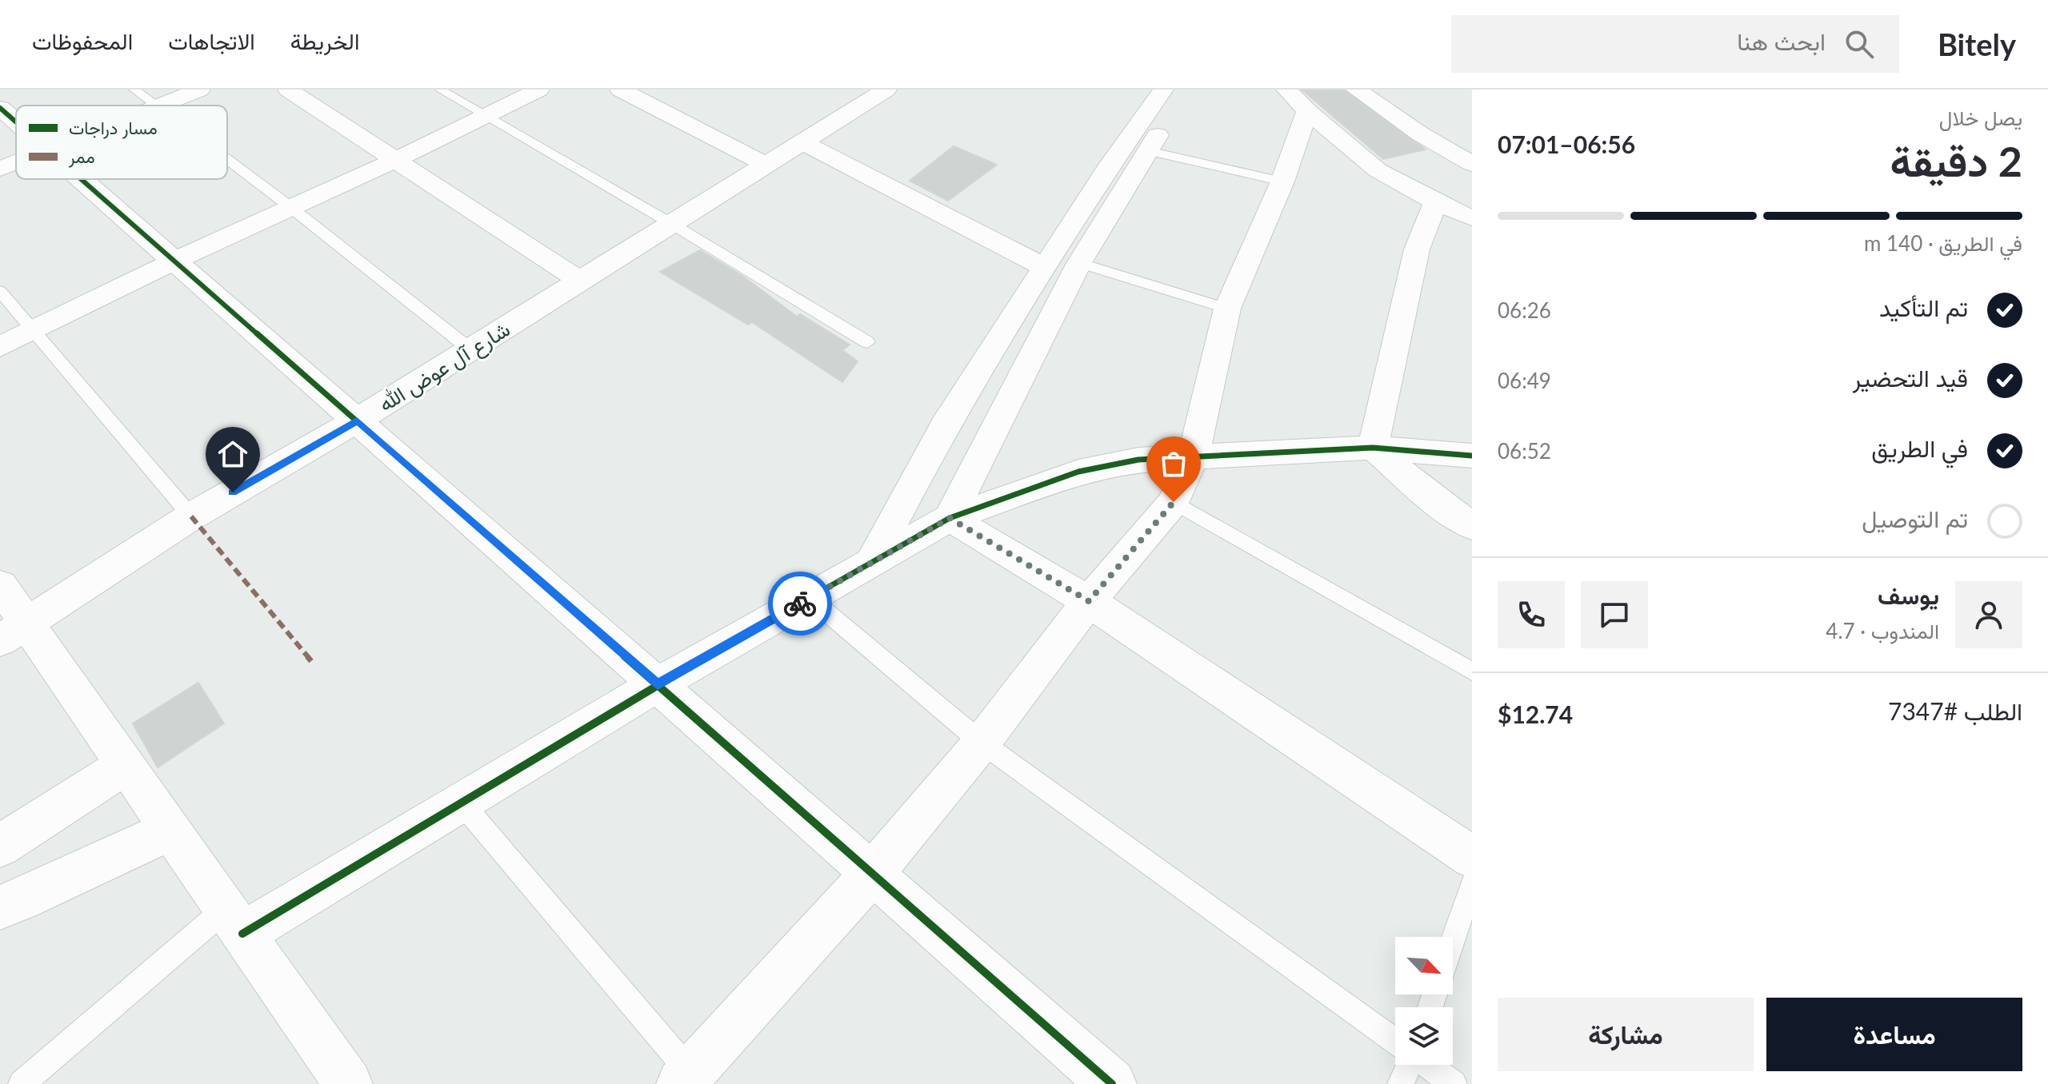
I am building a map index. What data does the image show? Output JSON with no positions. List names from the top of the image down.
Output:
{
  "streets": {
    "street": ["شارع آل عوض الله"]
  },
  "legend": ["مسار دراجات", "ممر"],
  "north": "bottom right",
  "page": {
    "header": "Bitely",
    "search": "ابحث هنا",
    "nav": ["الخريطة", "الاتجاهات", "المحفوظات"],
    "heading": ["2 دقيقة", "يصل خلال", "06:56–07:01"],
    "panel": [
      "يوسف",
      "المندوب · 4.7",
      "الطلب #7347",
      "$12.74"
    ],
    "bar": "في الطريق · 140 m",
    "list": [
      ["تم التأكيد", "06:26"],
      ["قيد التحضير", "06:49"],
      ["في الطريق", "06:52"],
      "تم التوصيل"
    ],
    "buttons": ["مساعدة", "مشاركة"]
  }
}
